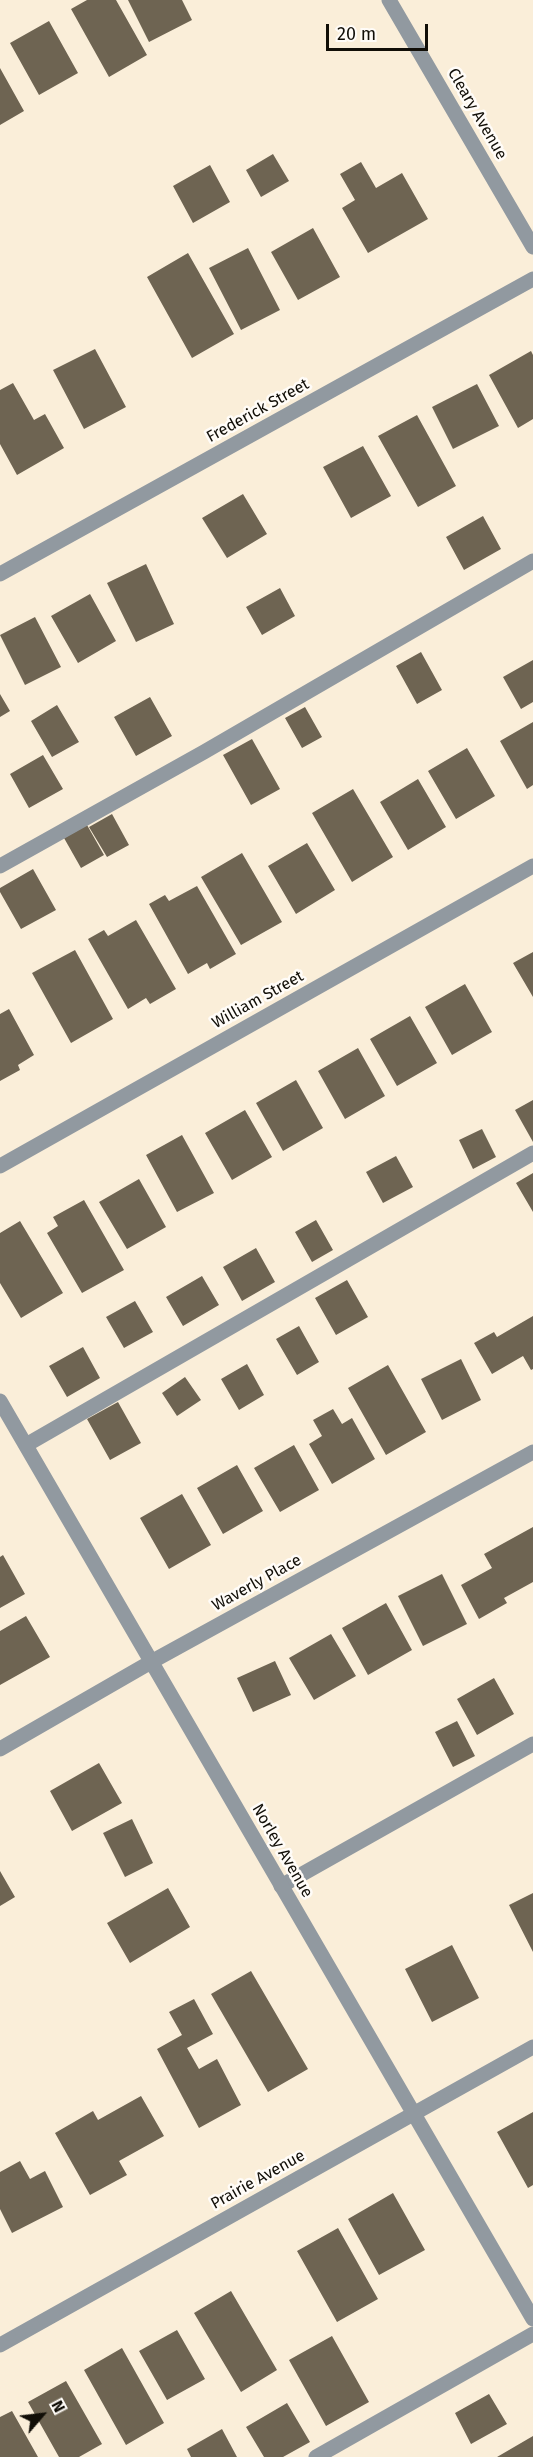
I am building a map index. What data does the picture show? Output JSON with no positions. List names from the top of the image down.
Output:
{
  "streets": {
    "street": [
      "Cleary Avenue",
      "Frederick Street",
      "William Street",
      "Waverly Place",
      "Norley Avenue",
      "Prairie Avenue"
    ]
  },
  "crossings": [
    ["Waverly Place", "Norley Avenue"],
    ["Norley Avenue", "Prairie Avenue"]
  ],
  "scale_bar": "20 m",
  "north": "top right"
}
